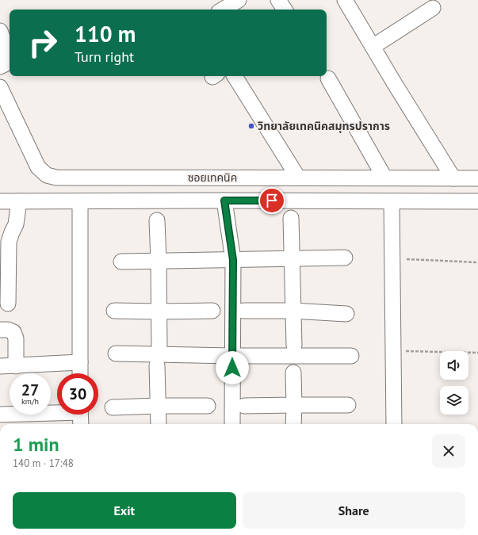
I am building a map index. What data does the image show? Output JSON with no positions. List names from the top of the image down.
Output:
{
  "streets": {
    "street": ["ซอยเทคนิค"]
  },
  "places": ["วิทยาลัยเทคนิคสมุทรปราการ"],
  "page": {
    "turn": ["110 m", "Turn right"],
    "speed": "27 km/h",
    "limit": "30",
    "heading": ["1 min", "140 m · 17:48"],
    "buttons": ["Exit", "Share"]
  }
}
